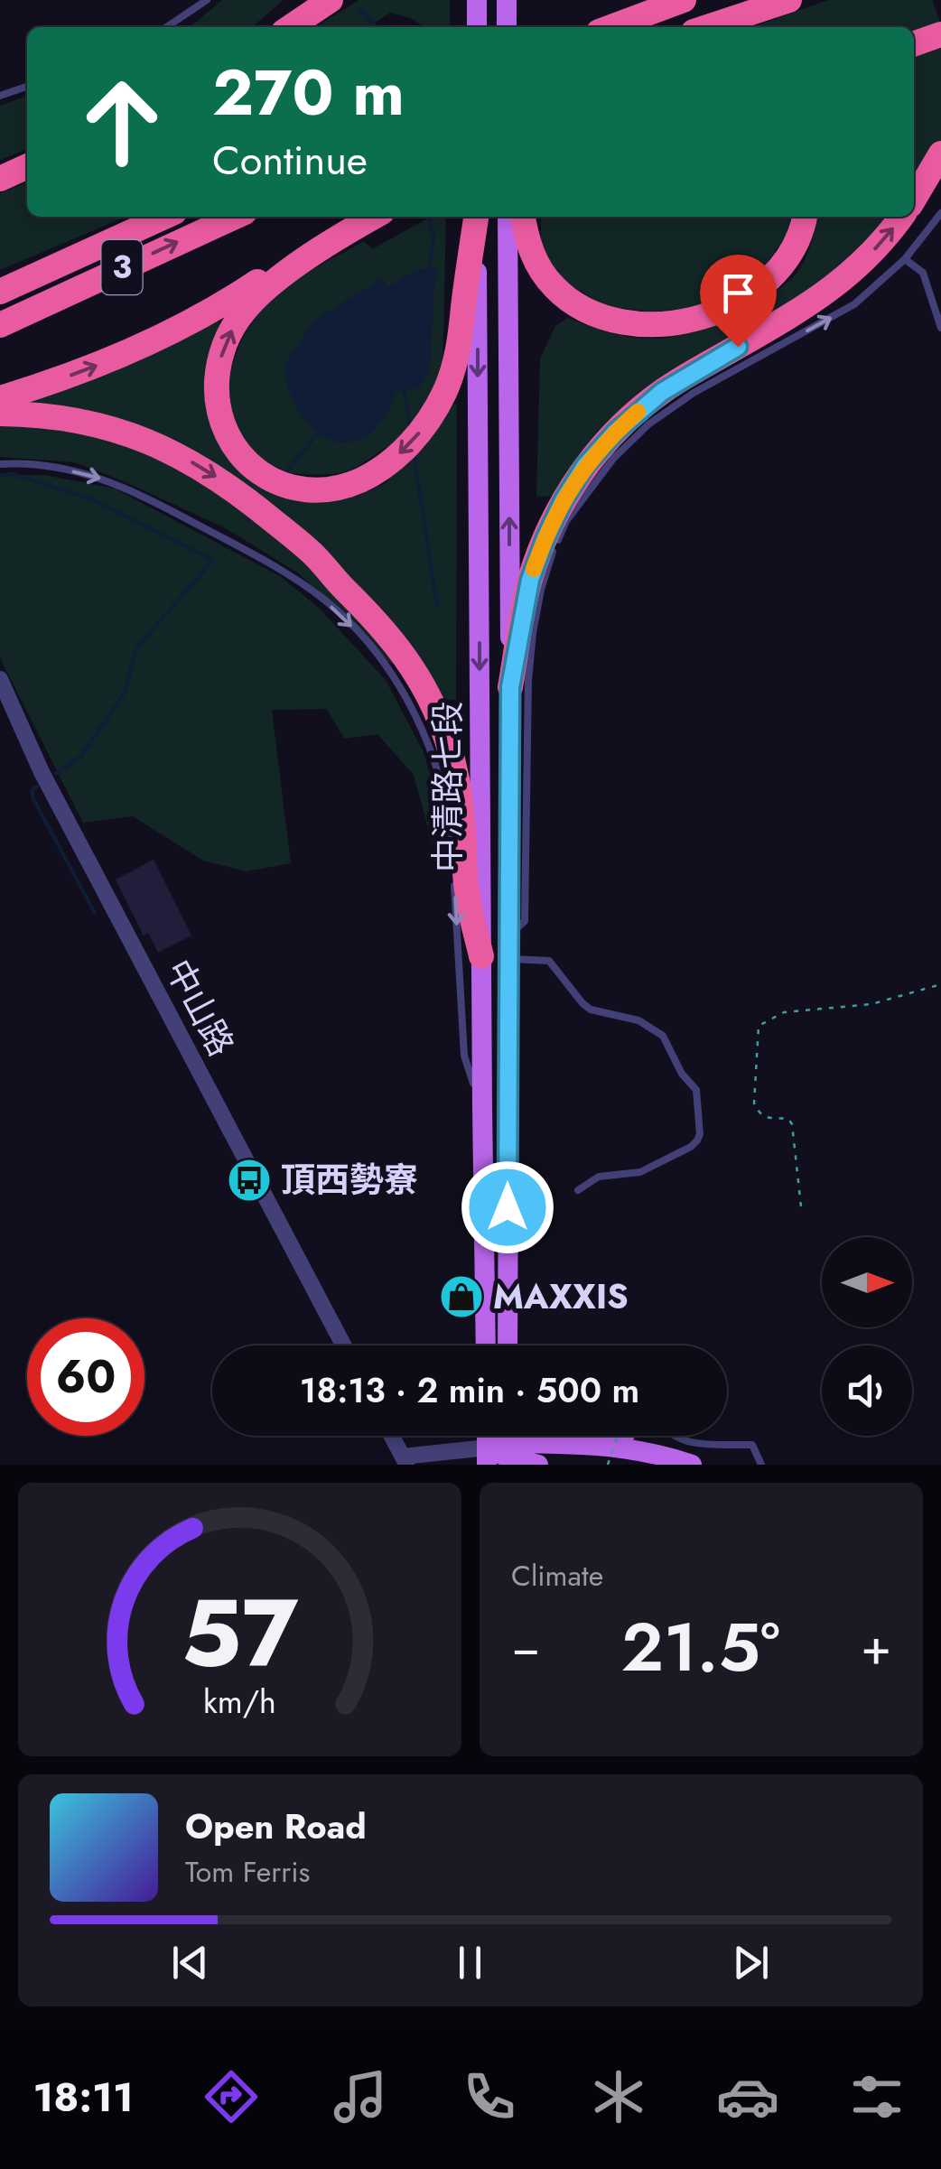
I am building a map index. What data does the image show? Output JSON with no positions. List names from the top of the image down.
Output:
{
  "streets": {
    "highway": ["3"],
    "main road": ["中清路七段"],
    "street": ["中山路"]
  },
  "places": {
    "bus stop": ["頂西勢寮"],
    "shop": ["MAXXIS"]
  },
  "north": "right",
  "page": {
    "turn": ["270 m", "Continue"],
    "limit": "60",
    "trip": "18:13 · 2 min · 500 m",
    "tile": "Climate",
    "heat": ["−", "21.5°", "+"],
    "song": ["Open Road", "Tom Ferris"],
    "tabs": "18:11",
    "gauge": ["57", "km/h"]
  }
}
